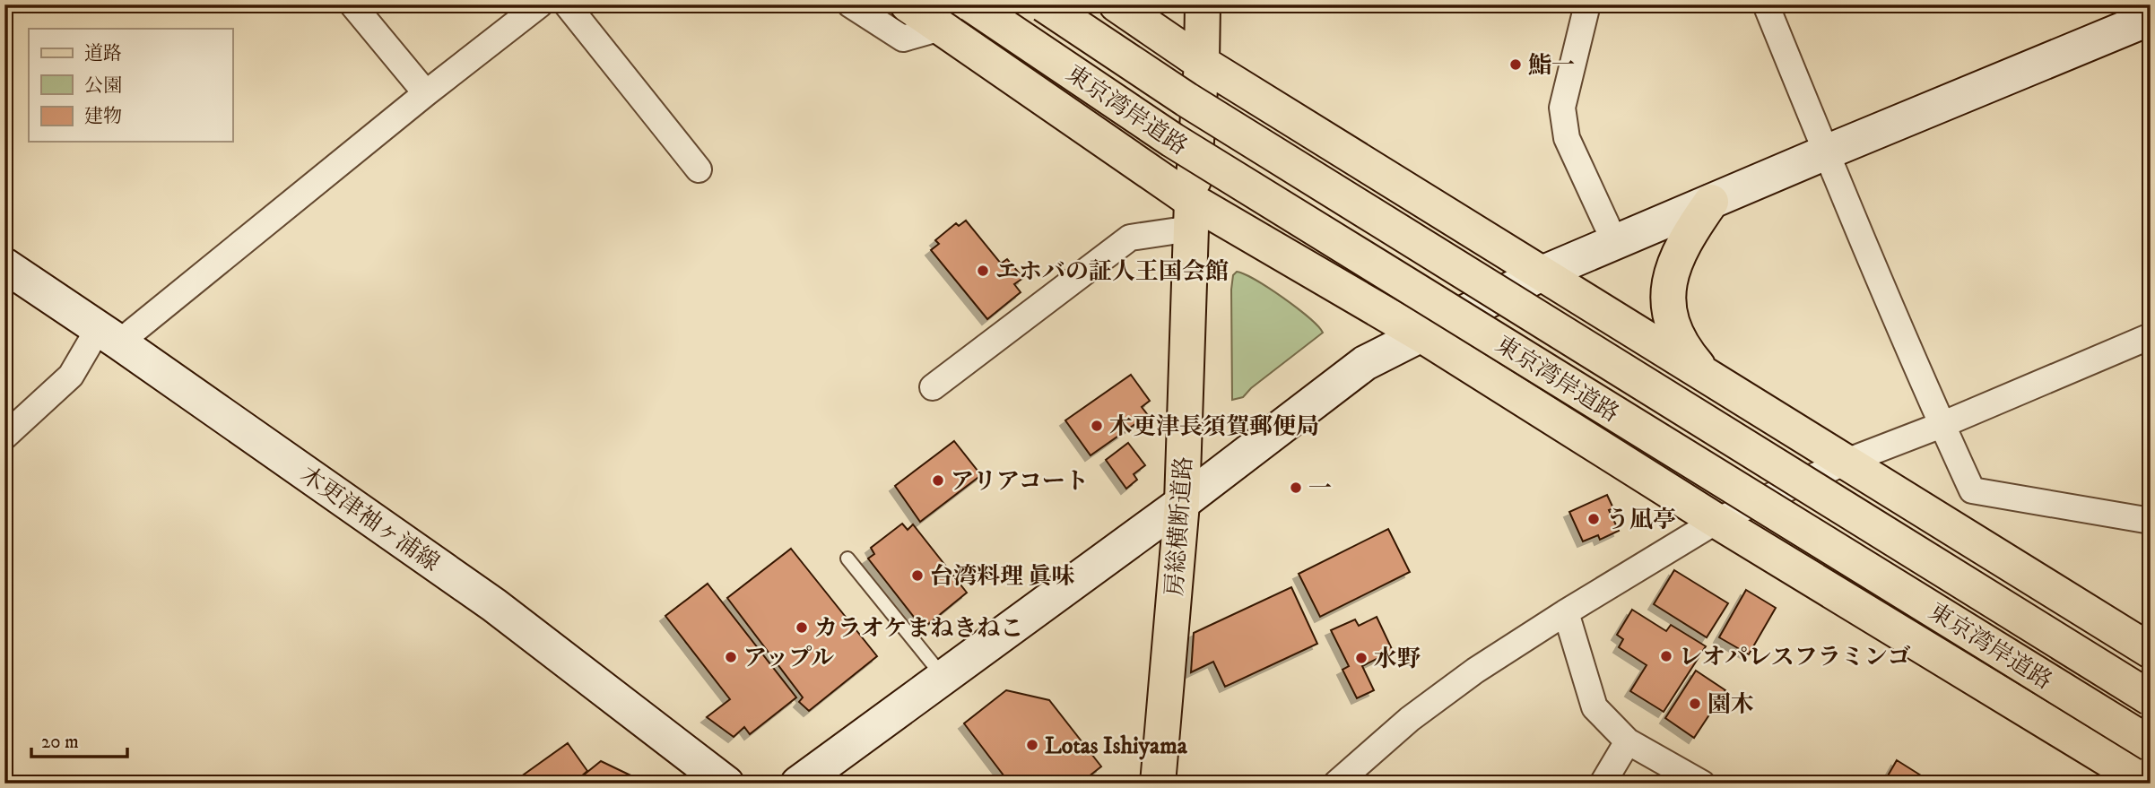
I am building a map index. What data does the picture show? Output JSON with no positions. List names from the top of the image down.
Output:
{
  "streets": {
    "main road": ["東京湾岸道路", "房総横断道路"],
    "street": ["木更津袖ヶ浦線"]
  },
  "places": [
    "鮨一",
    "エホバの証人王国会館",
    "木更津長須賀郵便局",
    "アリアコート",
    "一",
    "う凪亭",
    "台湾料理 眞味",
    "カラオケまねきねこ",
    "レオパレスフラミンゴ",
    "アップル",
    "水野",
    "園木",
    "Lotas Ishiyama"
  ],
  "legend": ["道路", "公園", "建物"],
  "scale_bar": "20 m"
}
